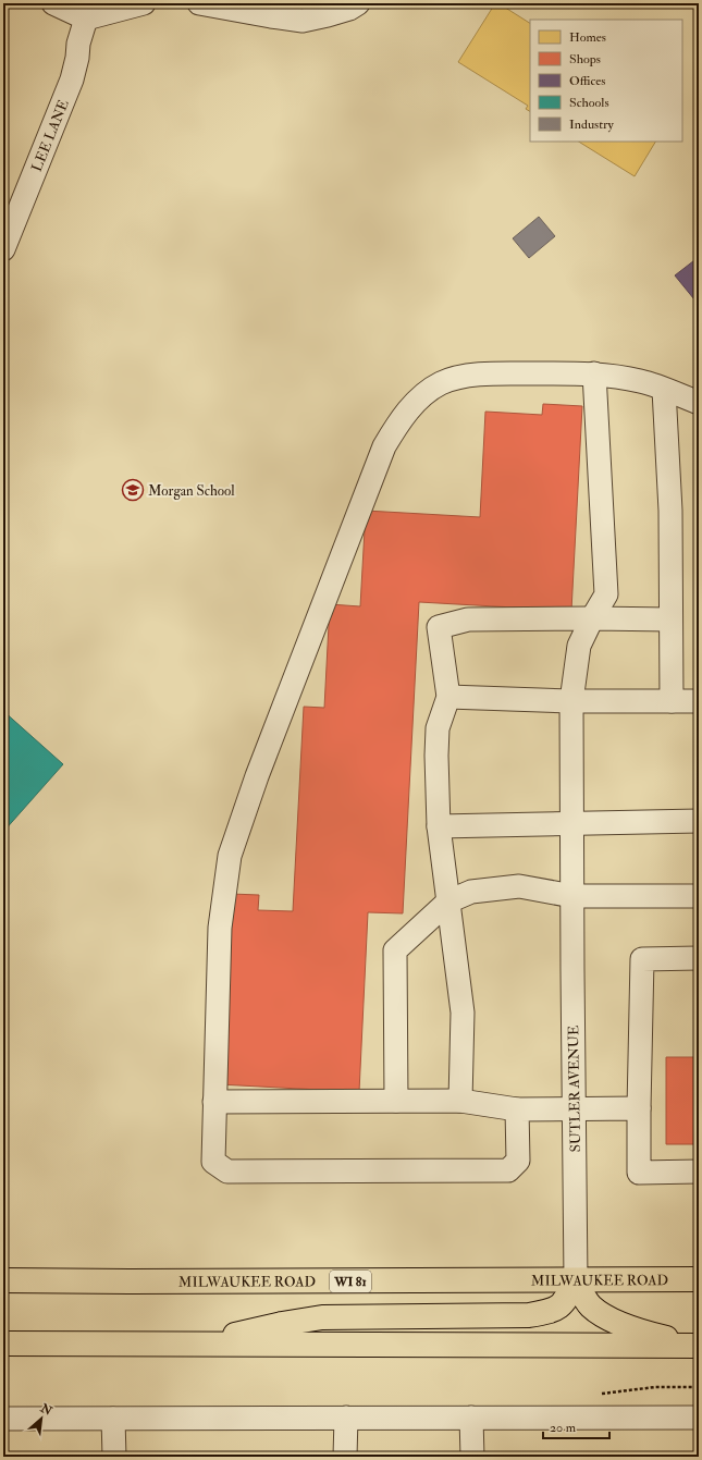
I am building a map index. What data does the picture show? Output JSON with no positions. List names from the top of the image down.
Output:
{
  "streets": {
    "main road": ["MILWAUKEE ROAD", "WI 81"],
    "street": ["LEE LANE", "SUTLER AVENUE"]
  },
  "crossings": [
    ["SUTLER AVENUE", "MILWAUKEE ROAD"]
  ],
  "places": {
    "school or university": ["Morgan School"]
  },
  "legend": [
    "Homes",
    "Shops",
    "Offices",
    "Schools",
    "Industry"
  ],
  "scale_bar": "20 m",
  "north": "top right"
}
